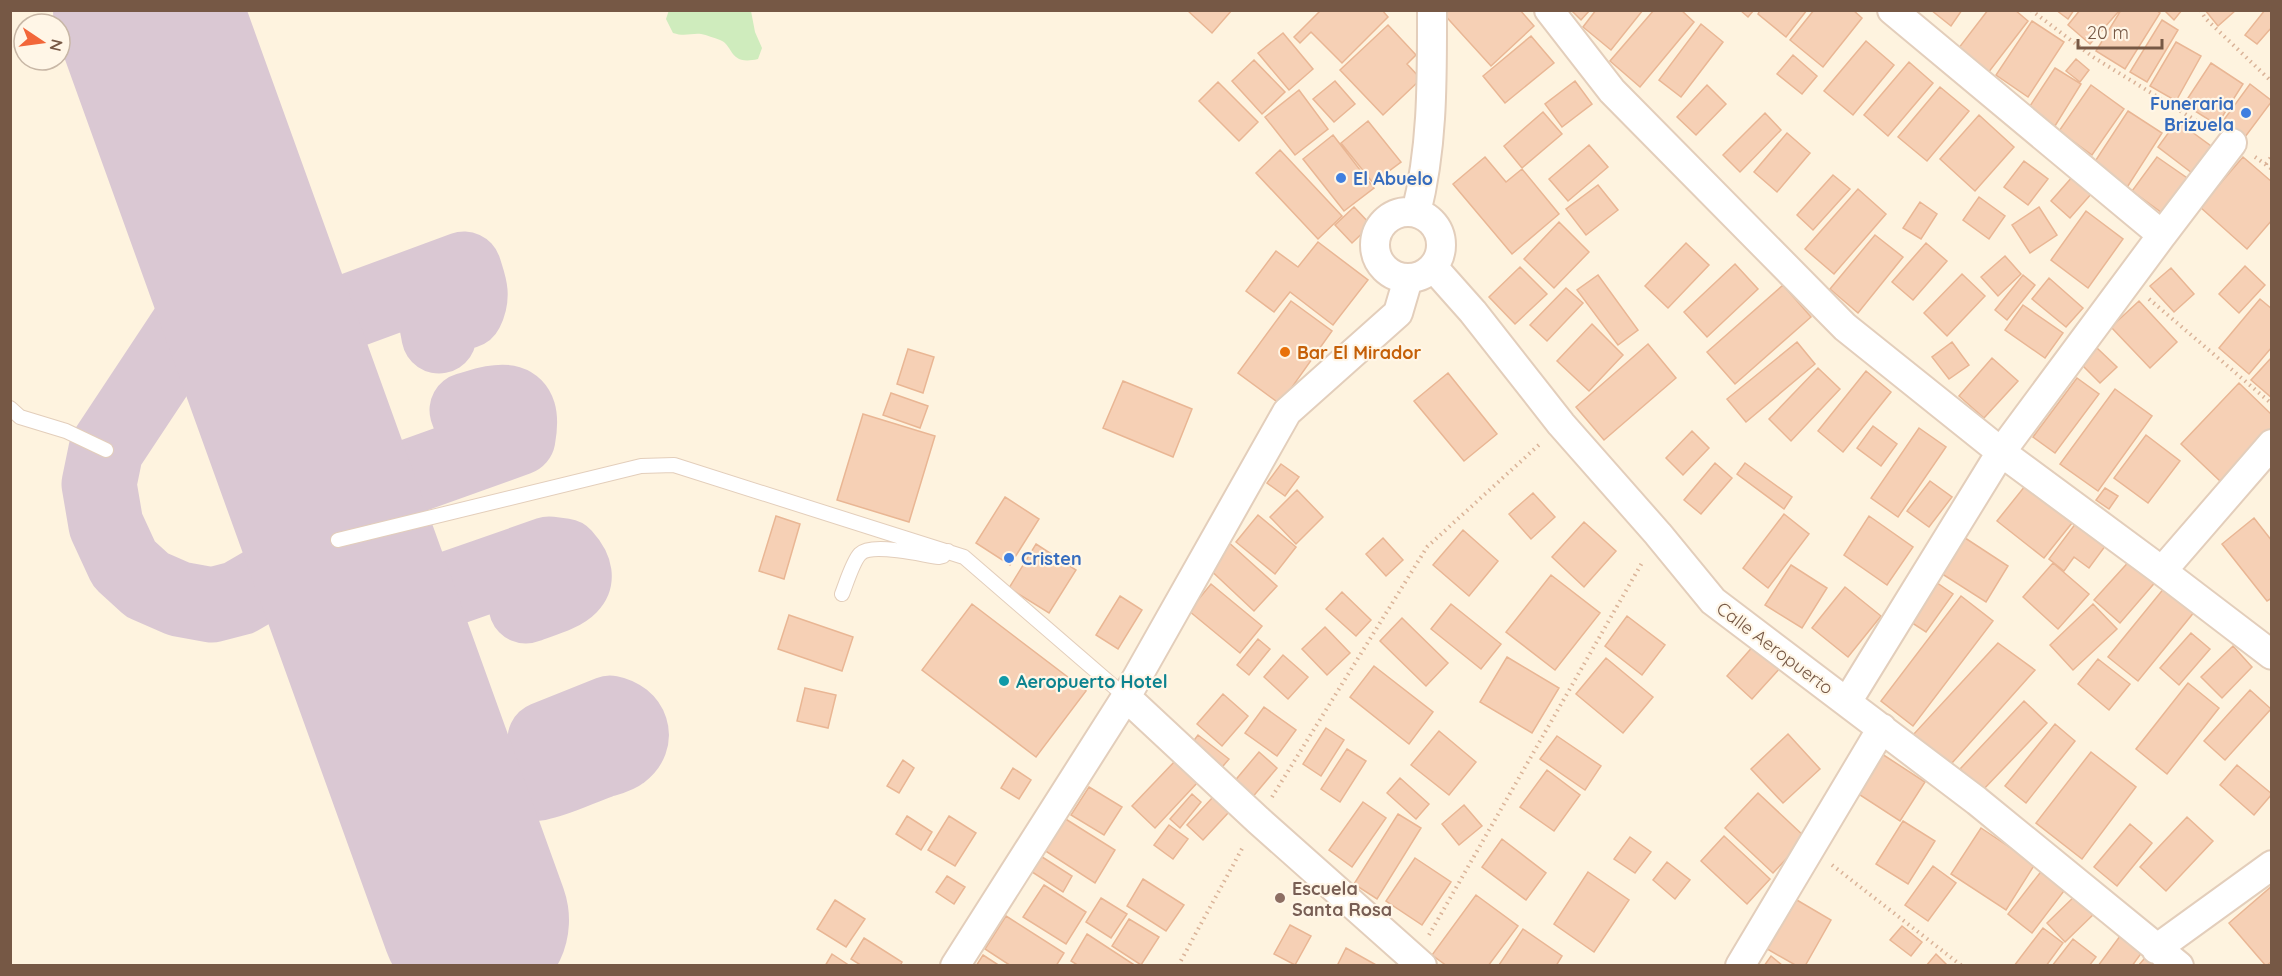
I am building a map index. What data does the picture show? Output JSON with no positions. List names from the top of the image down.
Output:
{
  "streets": {
    "street": ["Calle Aeropuerto"]
  },
  "places": [
    "Funeraria Brizuela",
    "El Abuelo",
    "Bar El Mirador",
    "Cristen",
    "Aeropuerto Hotel",
    "Escuela Santa Rosa"
  ],
  "scale_bar": "20 m",
  "north": "right"
}
